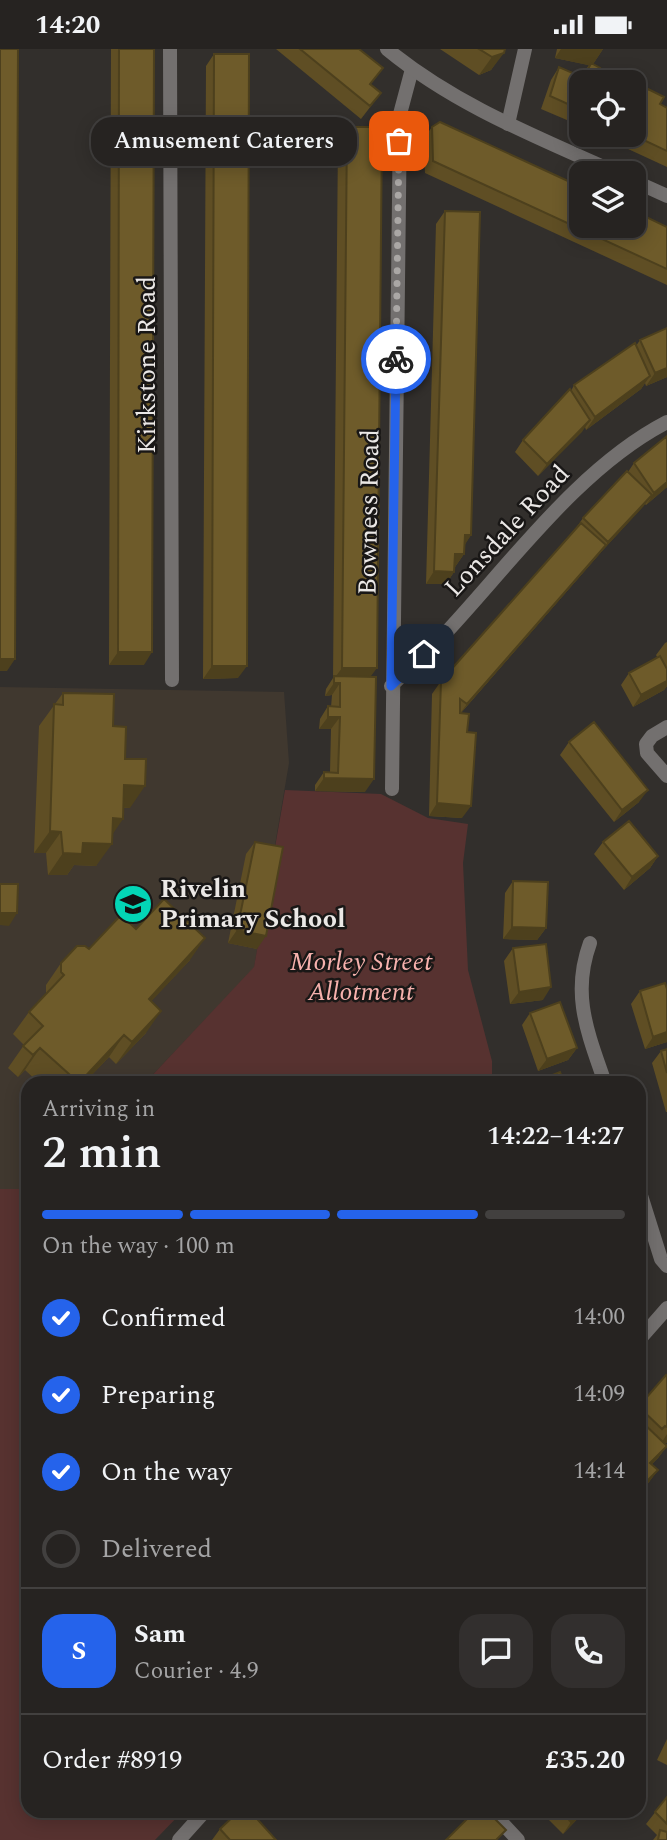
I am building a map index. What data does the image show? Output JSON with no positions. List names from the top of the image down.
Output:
{
  "streets": {
    "street": ["Kirkstone Road", "Bowness Road", "Lonsdale Road"]
  },
  "crossings": [
    ["Bowness Road", "Lonsdale Road"]
  ],
  "parks": ["Morley Street Allotment"],
  "places": {
    "other": ["Amusement Caterers"],
    "school or university": ["Rivelin Primary School"]
  },
  "page": {
    "status": "14:20",
    "bubble": "Amusement Caterers",
    "heading": ["2 min", "Arriving in", "14:22–14:27"],
    "panel": [
      "Sam",
      "Courier · 4.9",
      "Order #8919",
      "£35.20"
    ],
    "bar": "On the way · 100 m",
    "list": [
      ["Confirmed", "14:00"],
      ["Preparing", "14:09"],
      ["On the way", "14:14"],
      "Delivered"
    ],
    "round": "S"
  }
}
